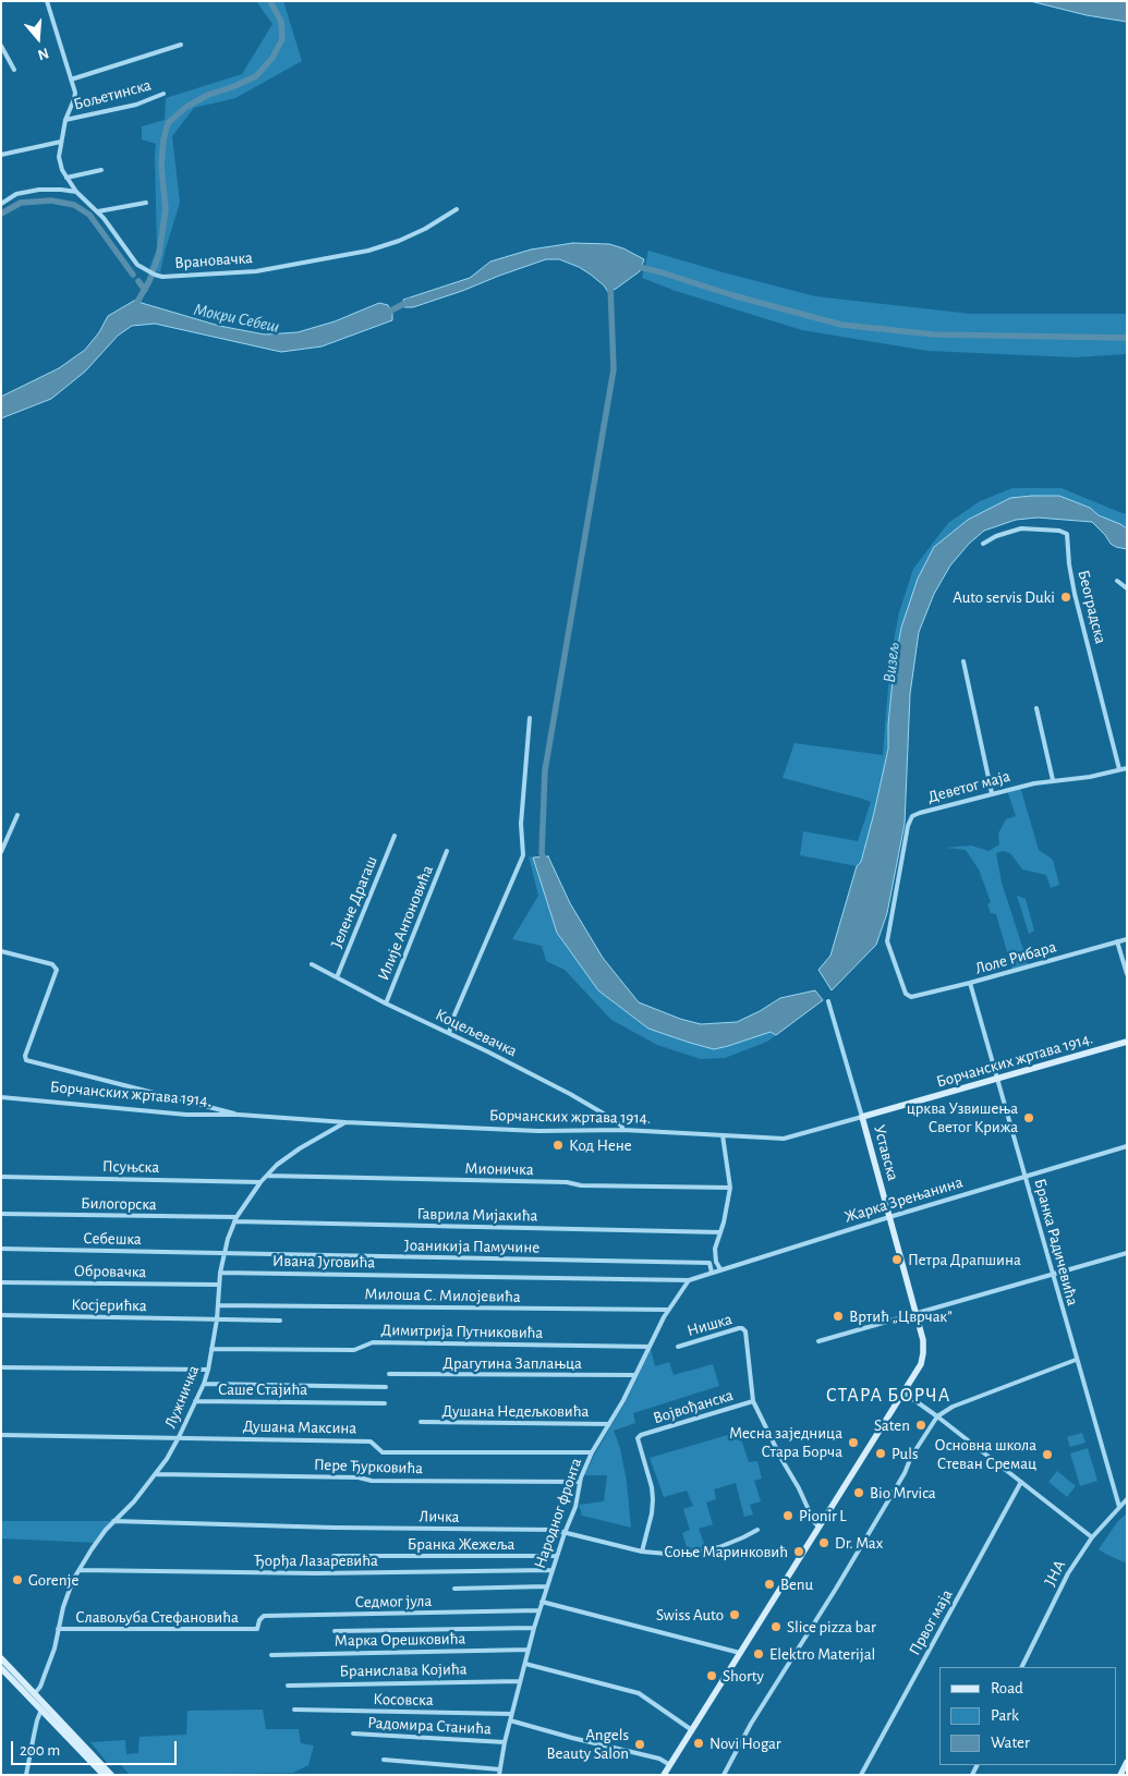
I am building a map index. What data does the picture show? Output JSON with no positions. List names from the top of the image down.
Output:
{
  "streets": {
    "street": [
      "Бољетинска",
      "Врановачка",
      "Београдска",
      "Деветог маја",
      "Јелене Драгаш",
      "Илије Антоновића",
      "Лоле Рибара",
      "Коцељевачка",
      "Борчанских жртава 1914.",
      "Уставска",
      "Псуњска",
      "Мионичка",
      "Жарка Зрењанина",
      "Билогорска",
      "Гаврила Мијакића",
      "Себешка",
      "Бранка Радичевића",
      "Јоаникија Памучине",
      "Ивана Југовића",
      "Обровачка",
      "Милоша С. Милојевића",
      "Косјерићка",
      "Нишка",
      "Димитрија Путниковића",
      "Драгутина Заплањца",
      "Саше Стајића",
      "Лужничка",
      "Војвођанска",
      "Душана Недељковића",
      "Душана Максина",
      "Пере Ђурковића",
      "Народног фронта",
      "Личка",
      "Бранка Жежеља",
      "Ђорђа Лазаревића",
      "ЈНА",
      "Седмог јула",
      "Славољуба Стефановића",
      "Првог маја",
      "Марка Орешковића",
      "Бранислава Којића",
      "Косовска",
      "Радомира Станића"
    ]
  },
  "crossings": [
    ["Београдска", "Деветог маја"],
    ["Деветог маја", "Лоле Рибара"],
    ["Јелене Драгаш", "Коцељевачка"],
    ["Илије Антоновића", "Коцељевачка"],
    ["Лоле Рибара", "Бранка Радичевића"],
    ["Коцељевачка", "Борчанских жртава 1914."],
    ["Борчанских жртава 1914.", "Уставска"],
    ["Борчанских жртава 1914.", "Бранка Радичевића"],
    ["Борчанских жртава 1914.", "Лужничка"],
    ["Уставска", "Жарка Зрењанина"],
    ["Псуњска", "Лужничка"],
    ["Мионичка", "Лужничка"],
    ["Жарка Зрењанина", "Бранка Радичевића"],
    ["Жарка Зрењанина", "Ивана Југовића"],
    ["Жарка Зрењанина", "Народног фронта"],
    ["Билогорска", "Гаврила Мијакића"],
    ["Билогорска", "Лужничка"],
    ["Гаврила Мијакића", "Лужничка"],
    ["Себешка", "Јоаникија Памучине"],
    ["Себешка", "Лужничка"],
    ["Бранка Радичевића", "ЈНА"],
    ["Јоаникија Памучине", "Лужничка"],
    ["Ивана Југовића", "Лужничка"],
    ["Ивана Југовића", "Народног фронта"],
    ["Обровачка", "Лужничка"],
    ["Милоша С. Милојевића", "Лужничка"],
    ["Милоша С. Милојевића", "Народног фронта"],
    ["Косјерићка", "Лужничка"],
    ["Нишка", "Војвођанска"],
    ["Димитрија Путниковића", "Лужничка"],
    ["Димитрија Путниковића", "Народног фронта"],
    ["Драгутина Заплањца", "Народног фронта"],
    ["Саше Стајића", "Лужничка"],
    ["Лужничка", "Душана Максина"],
    ["Лужничка", "Пере Ђурковића"],
    ["Лужничка", "Личка"],
    ["Лужничка", "Ђорђа Лазаревића"],
    ["Лужничка", "Славољуба Стефановића"],
    ["Војвођанска", "Личка"],
    ["Душана Недељковића", "Народног фронта"],
    ["Душана Максина", "Народног фронта"],
    ["Пере Ђурковића", "Народног фронта"],
    ["Народног фронта", "Личка"],
    ["Народног фронта", "Бранка Жежеља"],
    ["Народног фронта", "Ђорђа Лазаревића"],
    ["Народног фронта", "Седмог јула"],
    ["Народног фронта", "Марка Орешковића"],
    ["Народног фронта", "Бранислава Којића"],
    ["Народног фронта", "Косовска"],
    ["Народног фронта", "Радомира Станића"],
    ["Седмог јула", "Славољуба Стефановића"]
  ],
  "districts": ["СТАРА БОРЧА"],
  "water": ["Мокри Себеш", "Визељ"],
  "places": [
    "Auto servis Duki",
    "црква Узвишења Светог Крижа",
    "Код Нене",
    "Петра Драпшина",
    "Вртић „Цврчак”",
    "Saten",
    "Месна заједница Стара Борча",
    "Puls",
    "Основна школа Стеван Сремац",
    "Bio Mrvica",
    "Pionir L",
    "Dr. Max",
    "Соње Маринковић",
    "Gorenje",
    "Benu",
    "Swiss Auto",
    "Slice pizza bar",
    "Elektro Materijal",
    "Shorty",
    "Novi Hogar",
    "Angels Beauty Salon"
  ],
  "legend": ["Road", "Park", "Water"],
  "scale_bar": "200 m",
  "north": "bottom"
}
